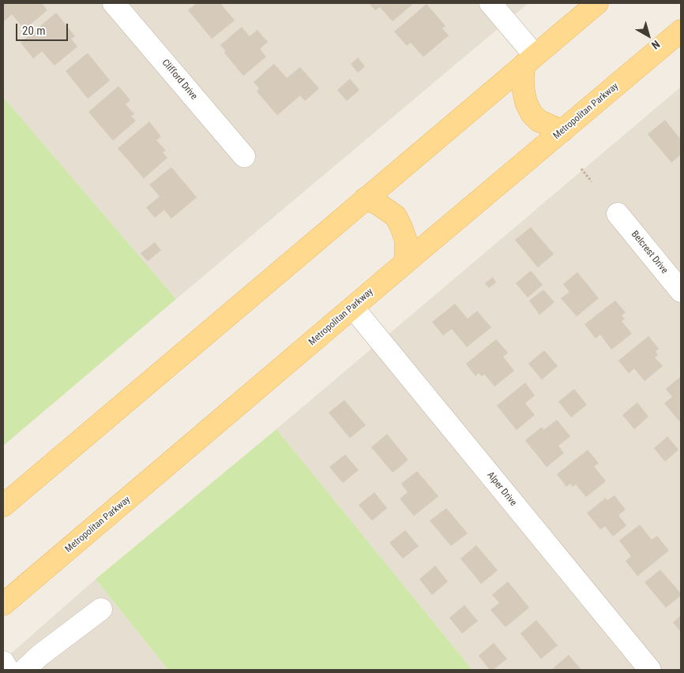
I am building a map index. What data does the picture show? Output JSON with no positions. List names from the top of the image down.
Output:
{
  "streets": {
    "main road": ["Metropolitan Parkway"],
    "street": ["Clifford Drive", "Belcrest Drive", "Alper Drive"]
  },
  "crossings": [
    ["Metropolitan Parkway", "Alper Drive"]
  ],
  "scale_bar": "20 m",
  "north": "bottom right"
}
